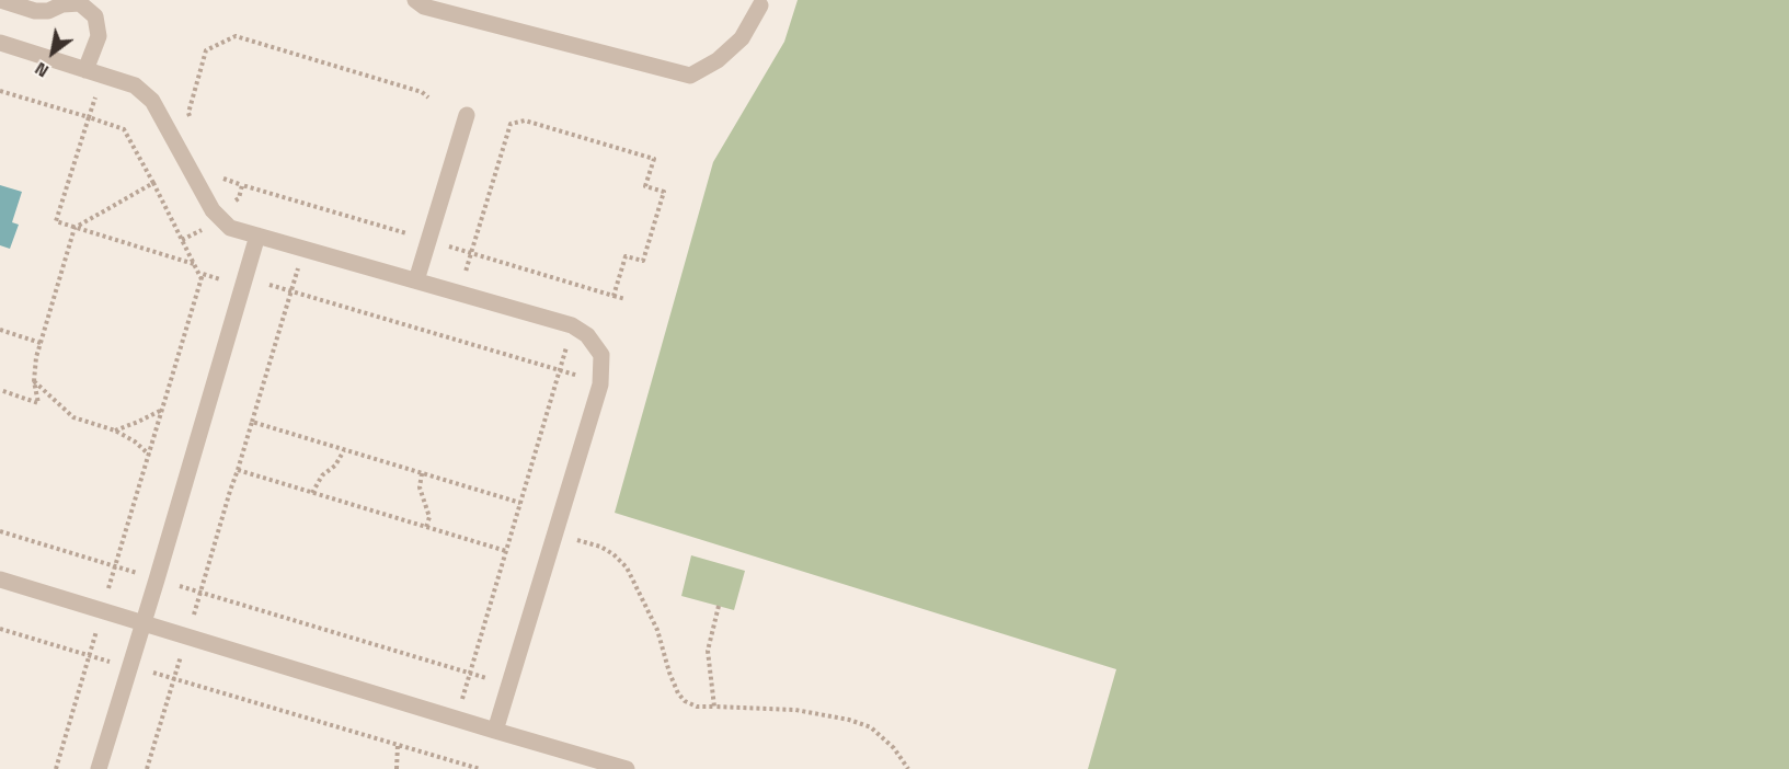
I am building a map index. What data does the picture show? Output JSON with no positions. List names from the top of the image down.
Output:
{
  "north": "bottom left"
}
